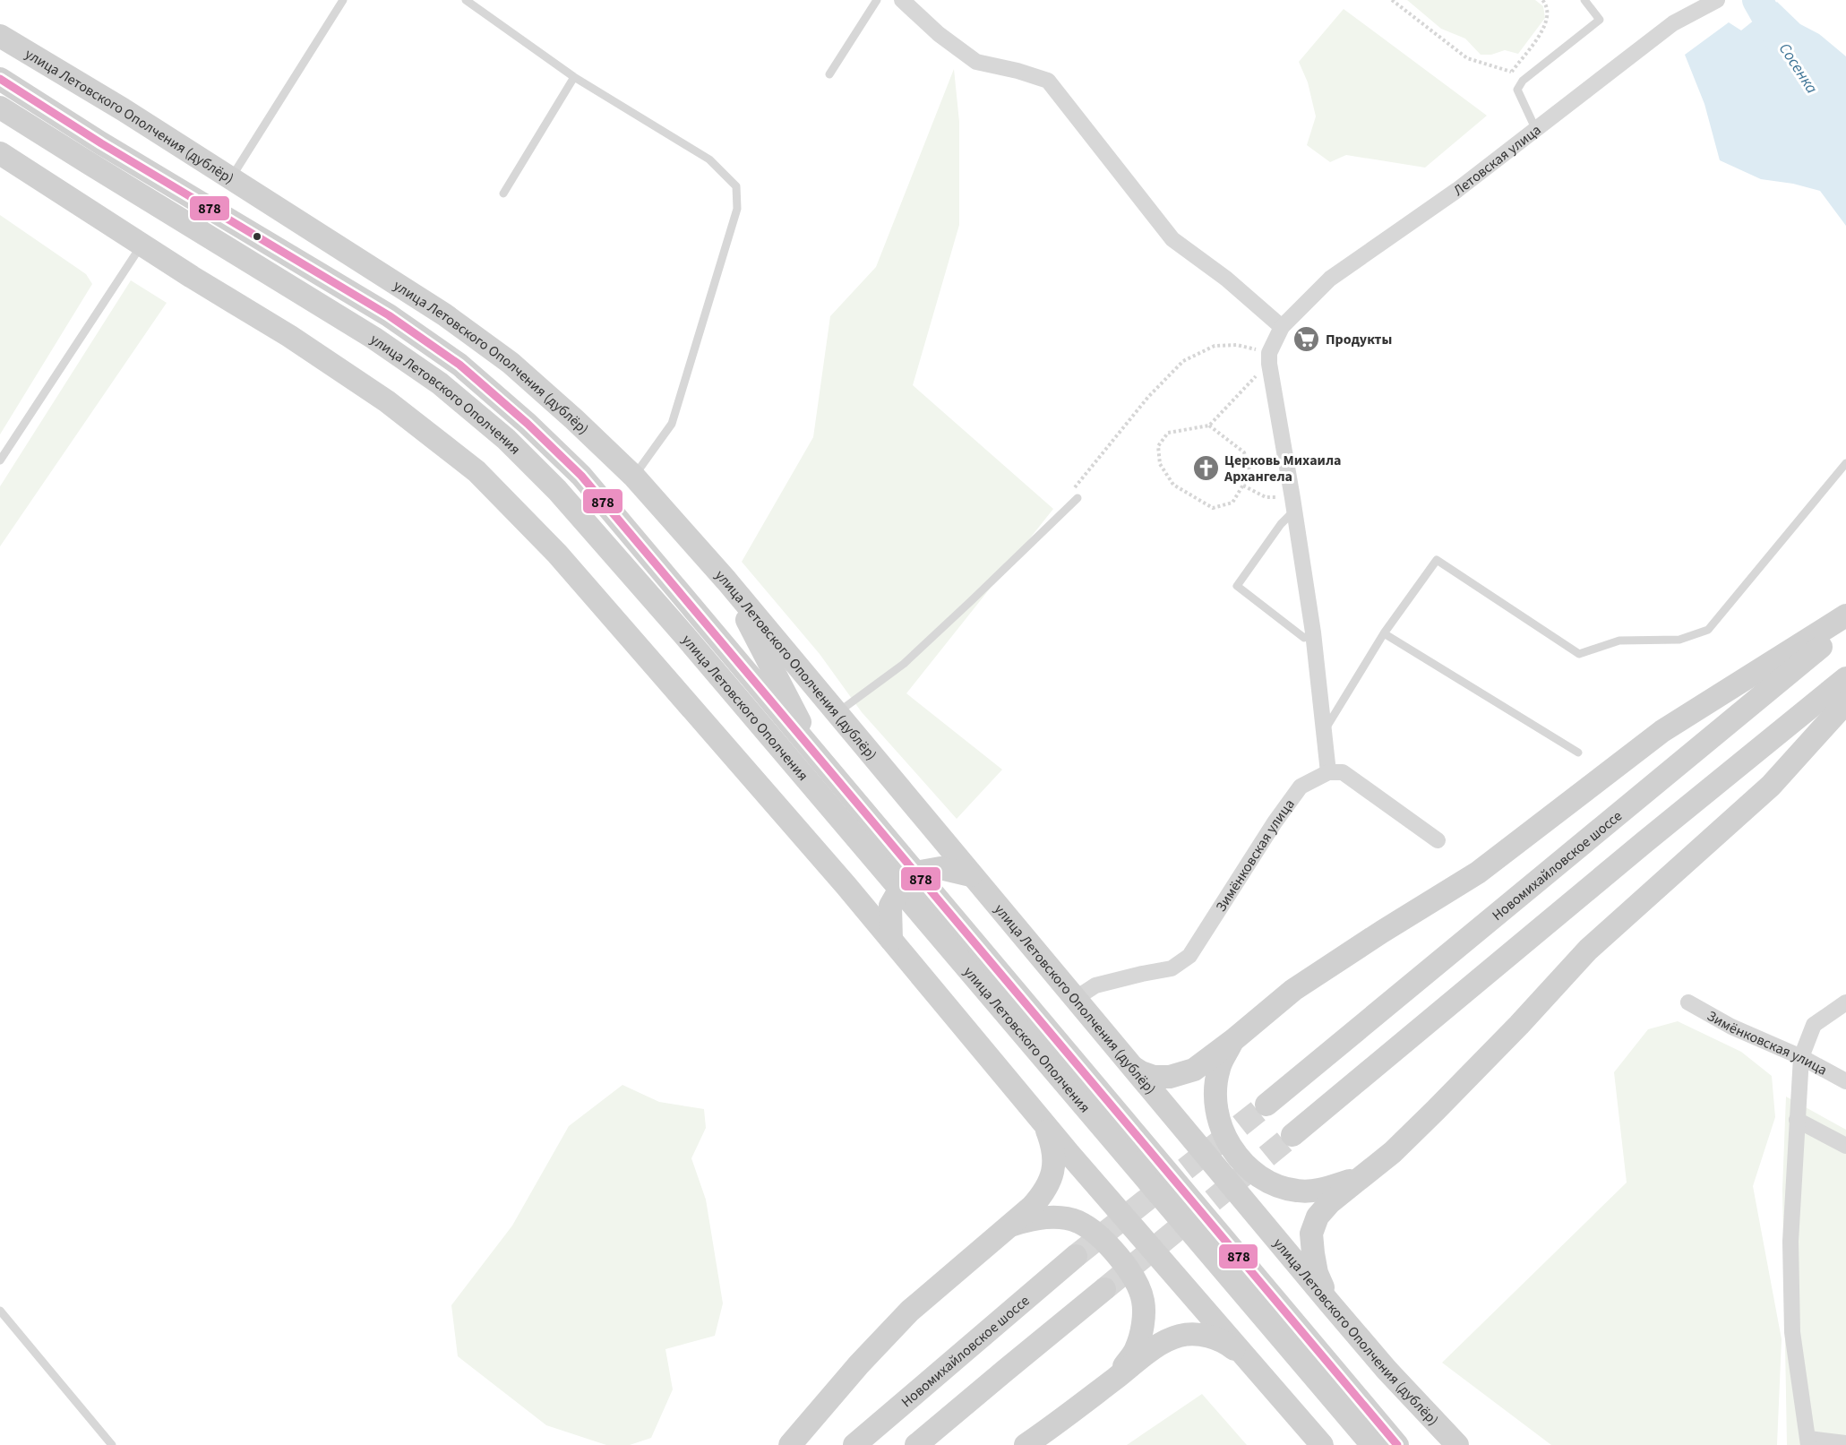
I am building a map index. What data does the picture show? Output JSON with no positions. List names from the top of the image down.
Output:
{
  "streets": {
    "street": [
      "улица Летовского Ополчения (дублёр)",
      "Летовская улица",
      "улица Летовского Ополчения",
      "Зимёнковская улица",
      "Новомихайловское шоссе"
    ]
  },
  "crossings": [
    ["улица Летовского Ополчения (дублёр)", "Зимёнковская улица"]
  ],
  "water": ["Сосенка"],
  "places": {
    "supermarket": ["Продукты"],
    "church": ["Церковь Михаила Архангела"]
  },
  "lines": ["transit line 878"]
}
